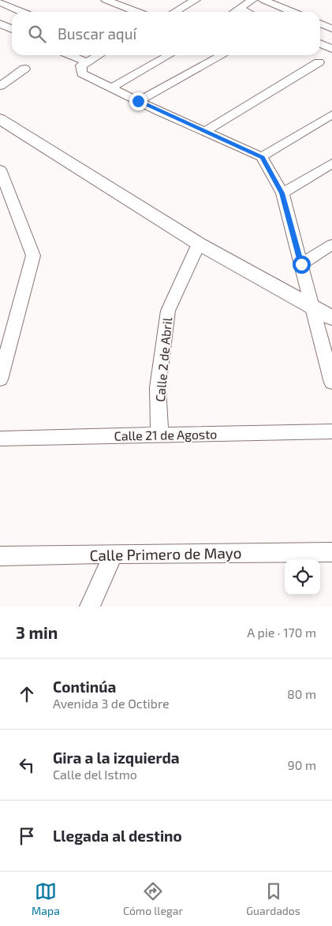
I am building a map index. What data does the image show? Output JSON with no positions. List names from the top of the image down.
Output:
{
  "streets": {
    "street": ["Calle 2 de Abril", "Calle 21 de Agosto", "Calle Primero de Mayo"]
  },
  "crossings": [
    ["Calle 2 de Abril", "Calle 21 de Agosto"]
  ],
  "page": {
    "search": "Buscar aquí",
    "heading": ["3 min", "A pie · 170 m"],
    "list": [
      ["Continúa", "Avenida 3 de Octibre", "80 m"],
      ["Gira a la izquierda", "Calle del Istmo", "90 m"],
      "Llegada al destino"
    ],
    "nav": ["Mapa", "Cómo llegar", "Guardados"]
  }
}
